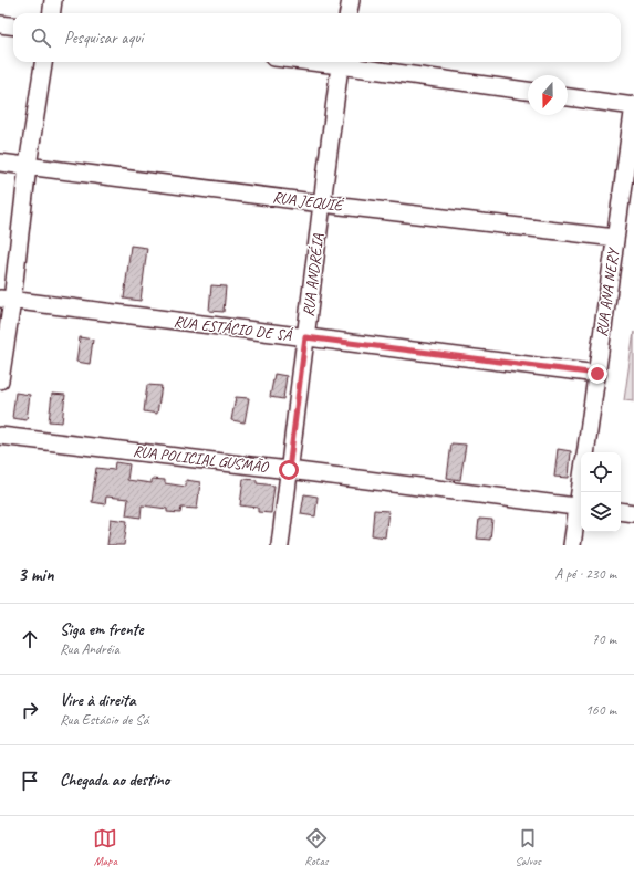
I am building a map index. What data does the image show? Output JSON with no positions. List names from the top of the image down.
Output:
{
  "streets": {
    "street": [
      "RUA JEQUIÉ",
      "RUA ANDRÉIA",
      "RUA ANA NERY",
      "RUA ESTÁCIO DE SÁ",
      "RUA POLICIAL GUSMÃO"
    ]
  },
  "crossings": [
    ["RUA JEQUIÉ", "RUA ANDRÉIA"],
    ["RUA JEQUIÉ", "RUA ANA NERY"],
    ["RUA ANDRÉIA", "RUA ESTÁCIO DE SÁ"],
    ["RUA ANDRÉIA", "RUA POLICIAL GUSMÃO"],
    ["RUA ANA NERY", "RUA ESTÁCIO DE SÁ"]
  ],
  "north": "bottom",
  "page": {
    "search": "Pesquisar aqui",
    "heading": ["3 min", "A pé · 230 m"],
    "list": [
      ["Siga em frente", "Rua Andréia", "70 m"],
      ["Vire à direita", "Rua Estácio de Sá", "160 m"],
      "Chegada ao destino"
    ],
    "nav": ["Mapa", "Rotas", "Salvos"]
  }
}
